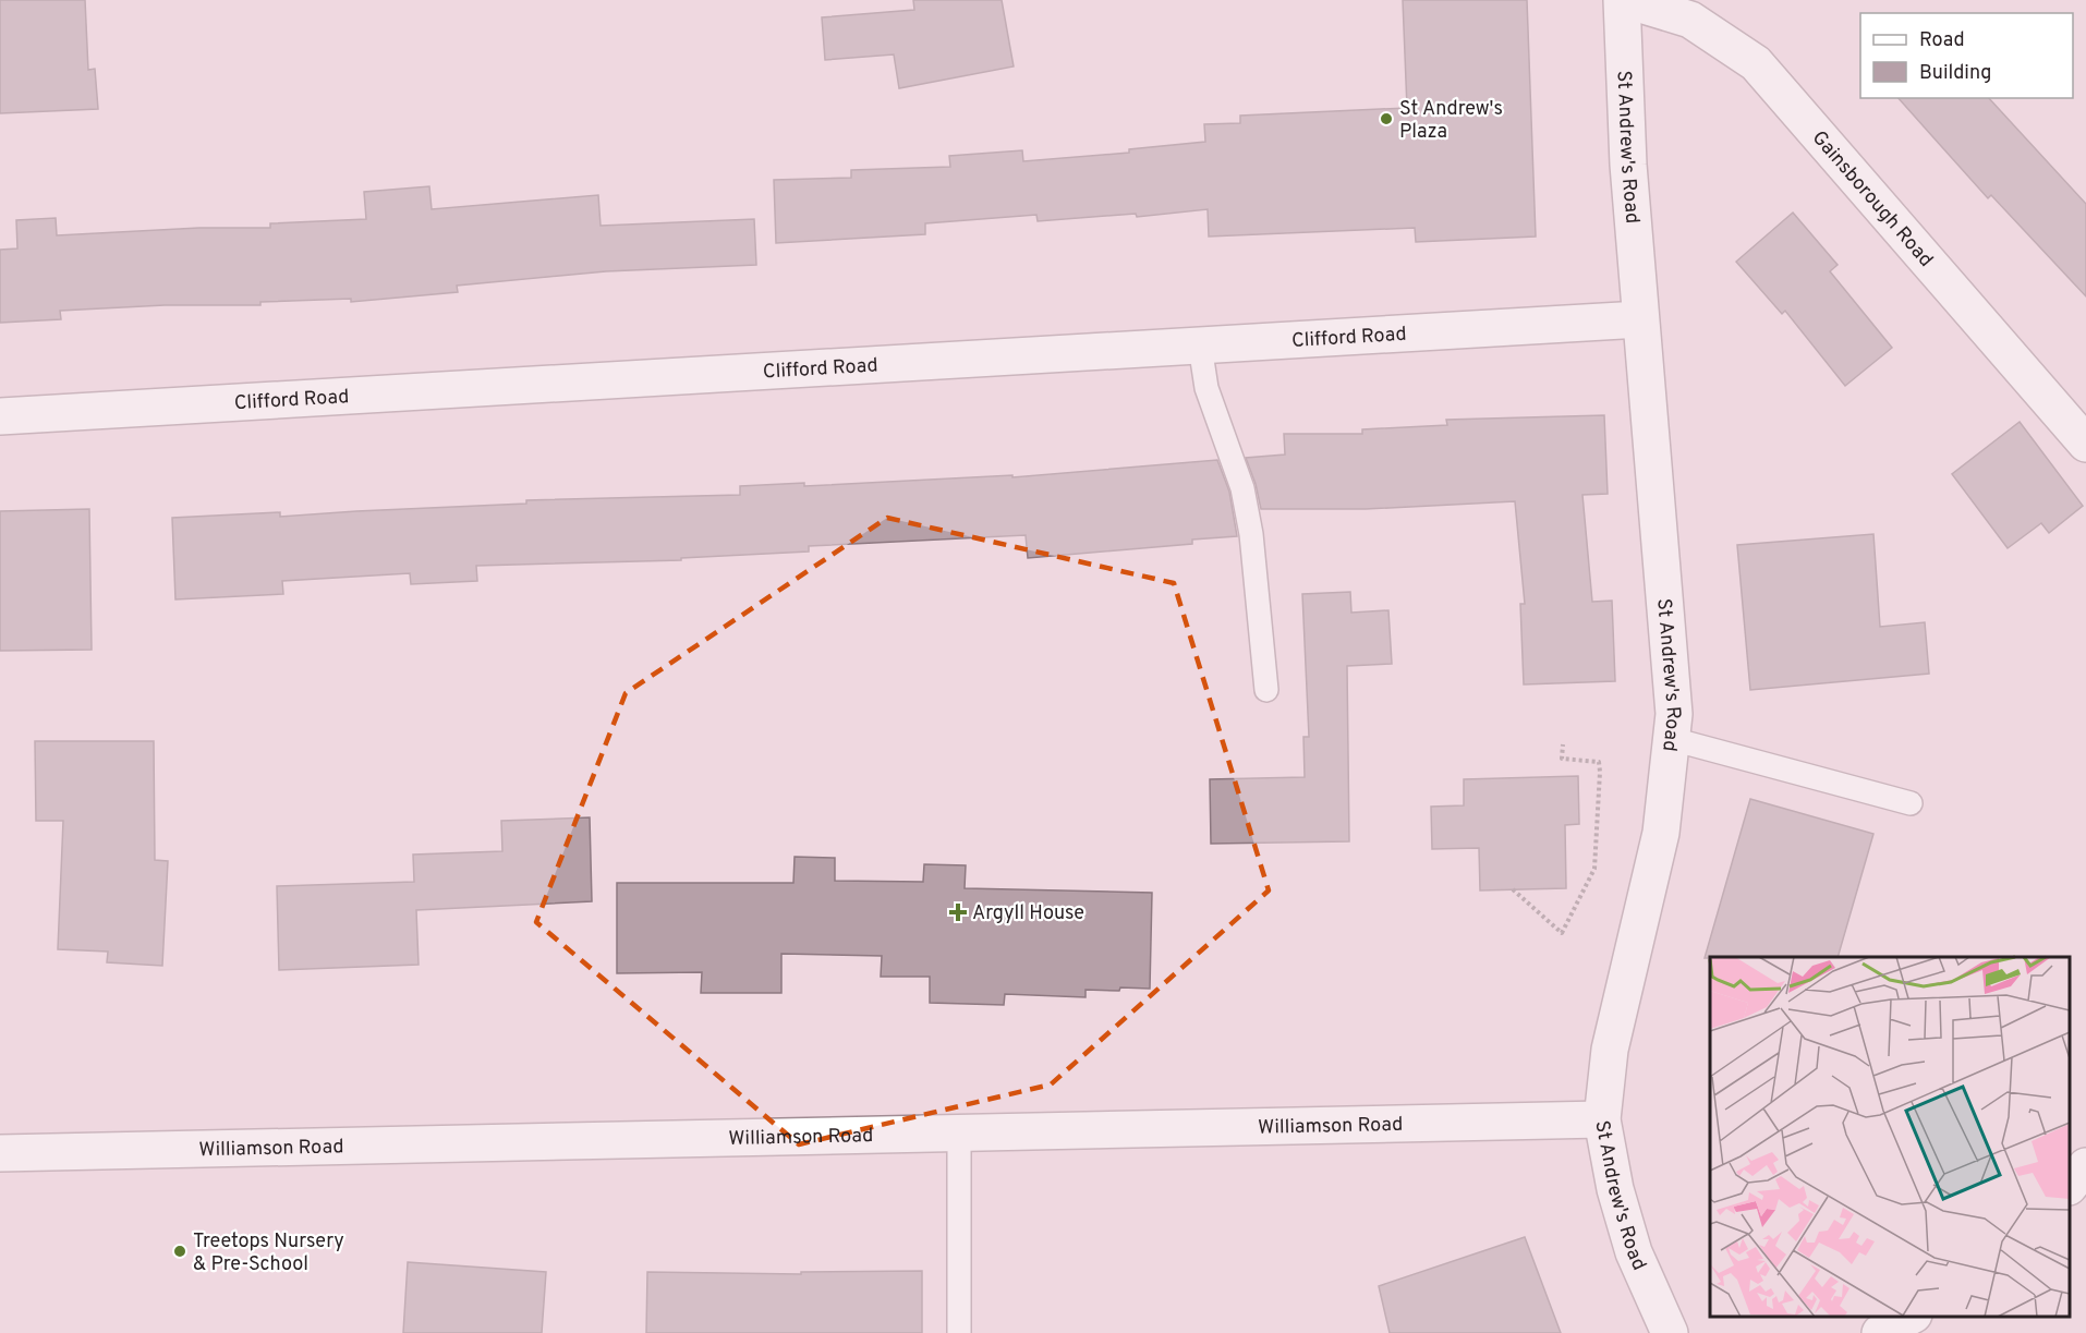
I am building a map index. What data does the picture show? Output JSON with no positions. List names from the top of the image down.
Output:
{
  "streets": {
    "street": [
      "St Andrew's Road",
      "Gainsborough Road",
      "Clifford Road",
      "Williamson Road"
    ]
  },
  "crossings": [
    ["St Andrew's Road", "Gainsborough Road"],
    ["St Andrew's Road", "Clifford Road"],
    ["St Andrew's Road", "Williamson Road"]
  ],
  "places": {
    "other": ["St Andrew's Plaza", "Treetops Nursery & Pre-School"],
    "health": ["Argyll House"]
  },
  "legend": ["Road", "Building"]
}
